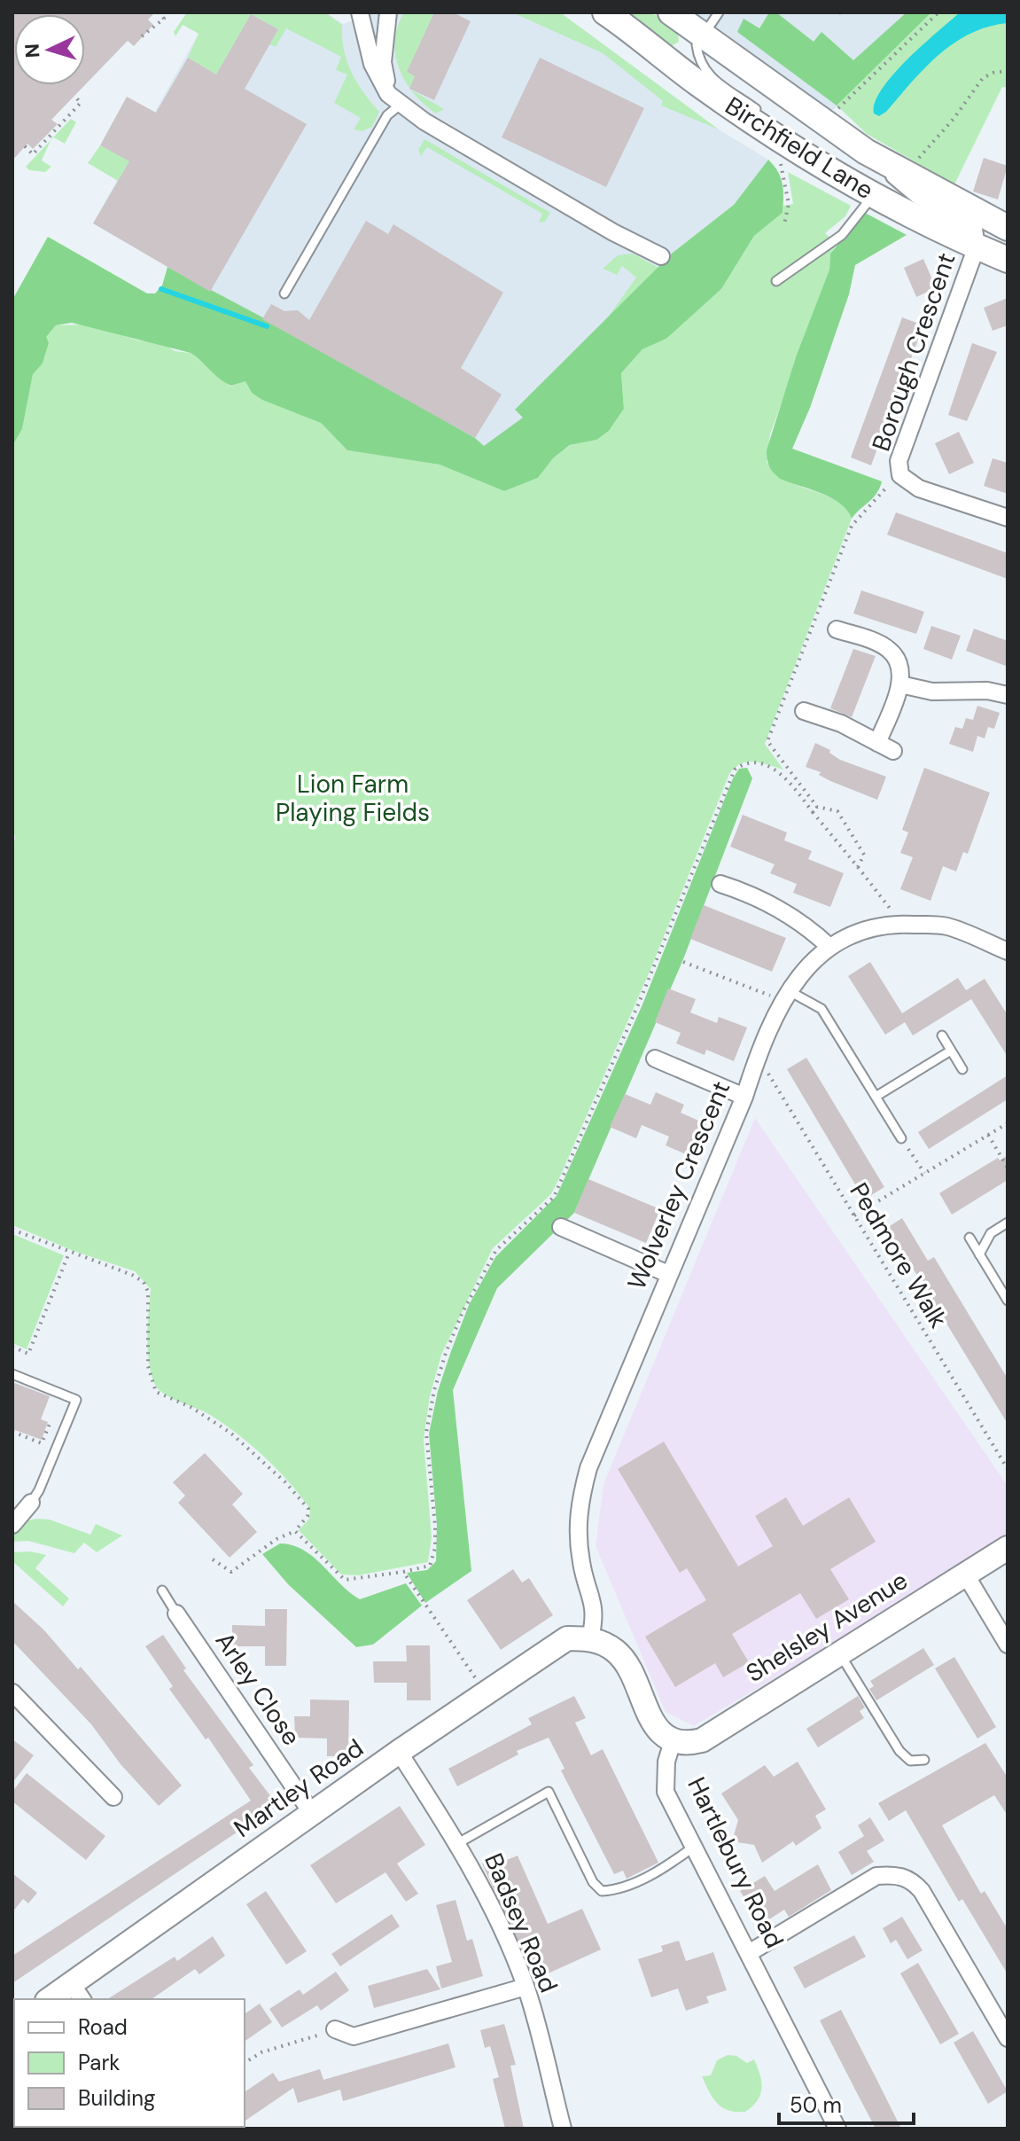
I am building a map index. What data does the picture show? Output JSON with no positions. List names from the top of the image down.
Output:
{
  "streets": {
    "main road": ["Birchfield Lane"],
    "street": [
      "Borough Crescent",
      "Wolverley Crescent",
      "Shelsley Avenue",
      "Arley Close",
      "Martley Road",
      "Hartlebury Road",
      "Badsey Road"
    ],
    "path": ["Pedmore Walk"]
  },
  "crossings": [
    ["Birchfield Lane", "Borough Crescent"],
    ["Wolverley Crescent", "Pedmore Walk"],
    ["Wolverley Crescent", "Martley Road"],
    ["Shelsley Avenue", "Hartlebury Road"],
    ["Arley Close", "Martley Road"],
    ["Martley Road", "Badsey Road"]
  ],
  "parks": ["Lion Farm Playing Fields"],
  "legend": ["Road", "Park", "Building"],
  "scale_bar": "50 m",
  "north": "left"
}
